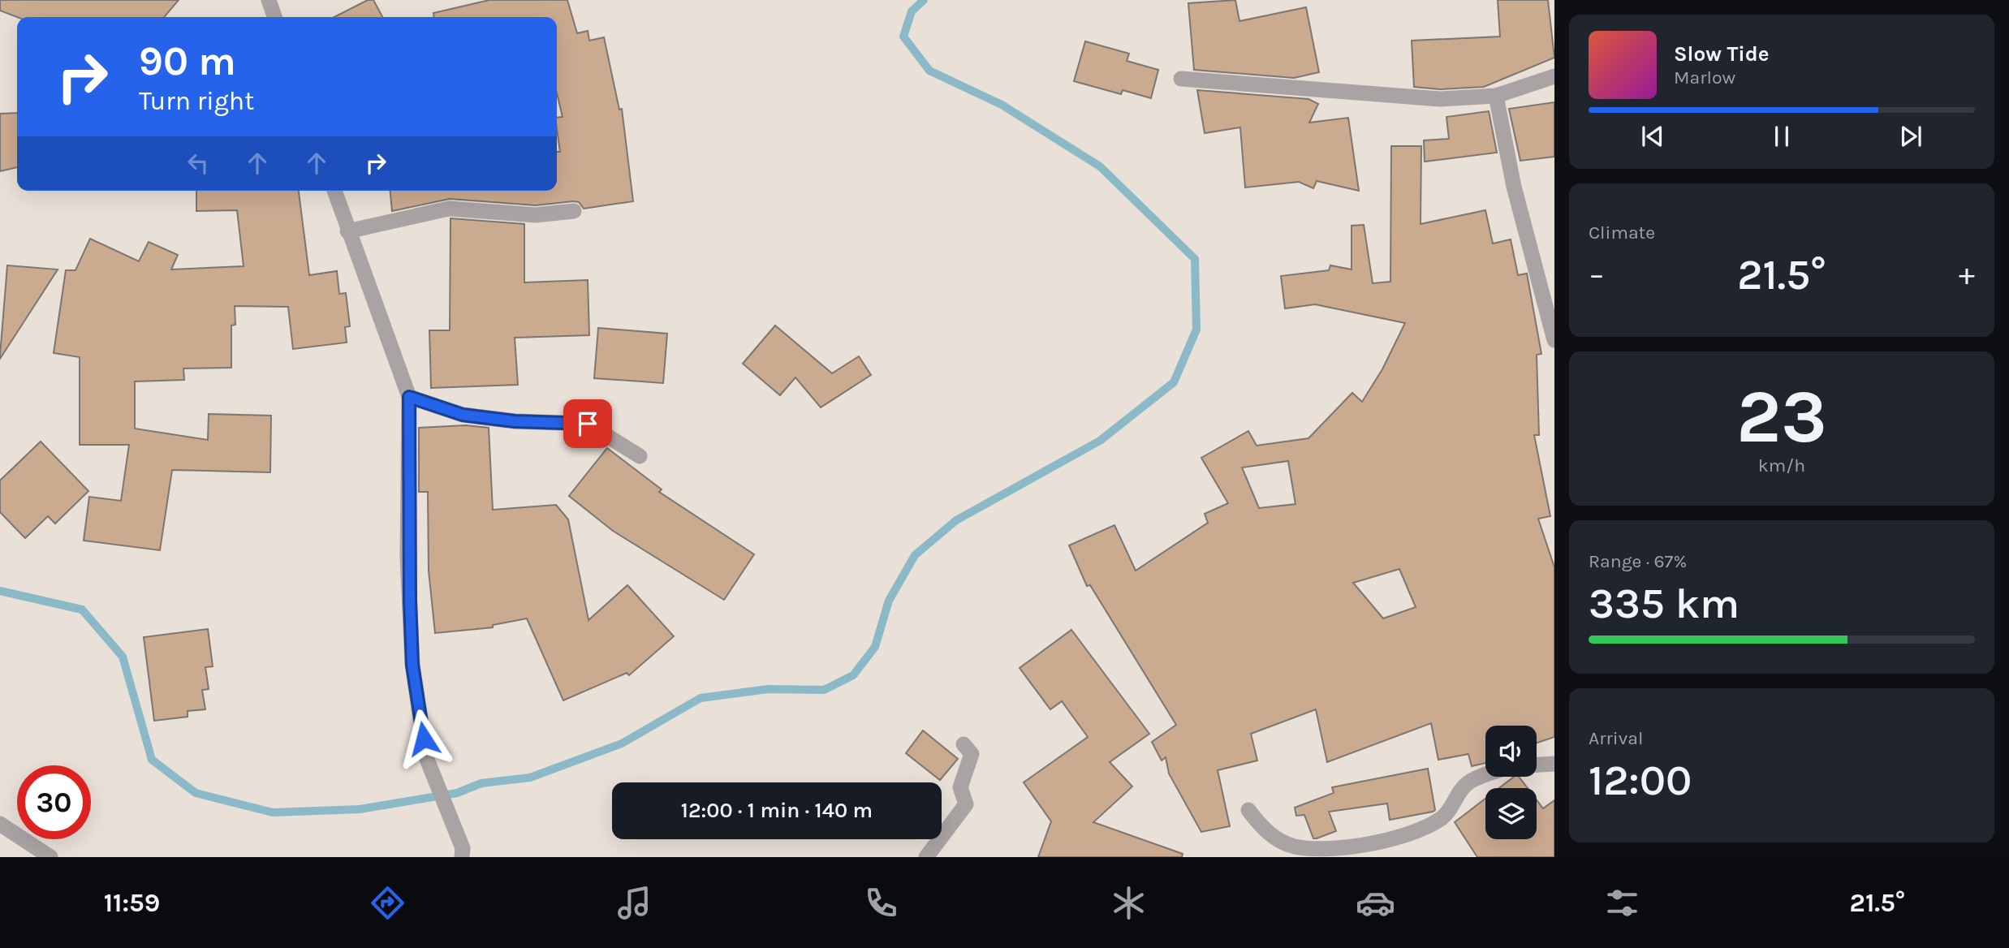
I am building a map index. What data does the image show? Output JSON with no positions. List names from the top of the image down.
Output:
{
  "page": {
    "turn": ["90 m", "Turn right"],
    "song": ["Slow Tide", "Marlow"],
    "tile": [
      "Climate",
      ["23", "km/h"],
      ["Range · 67%", "335 km"],
      ["Arrival", "12:00"]
    ],
    "heat": ["−", "21.5°", "+"],
    "limit": "30",
    "trip": "12:00 · 1 min · 140 m",
    "tabs": ["11:59", "21.5°"]
  }
}
